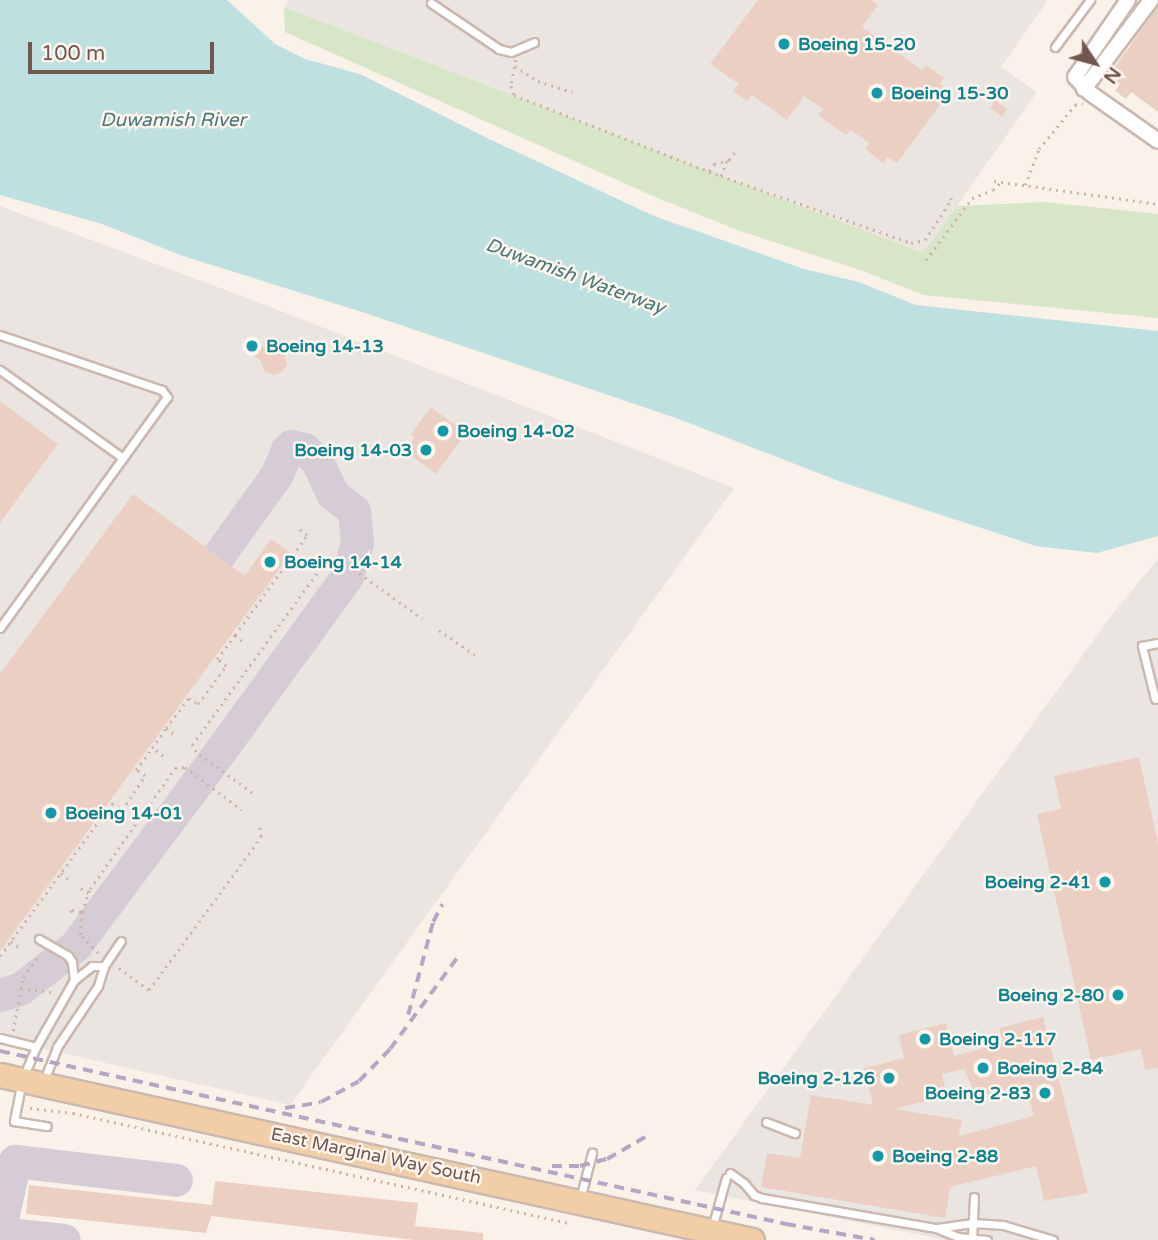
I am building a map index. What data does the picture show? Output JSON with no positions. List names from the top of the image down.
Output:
{
  "streets": {
    "main road": ["East Marginal Way South"]
  },
  "water": ["Duwamish River", "Duwamish Waterway"],
  "places": [
    "Boeing 15-20",
    "Boeing 15-30",
    "Boeing 14-13",
    "Boeing 14-02",
    "Boeing 14-03",
    "Boeing 14-14",
    "Boeing 14-01",
    "Boeing 2-41",
    "Boeing 2-80",
    "Boeing 2-117",
    "Boeing 2-84",
    "Boeing 2-126",
    "Boeing 2-83",
    "Boeing 2-88"
  ],
  "scale_bar": "100 m",
  "north": "bottom right"
}
